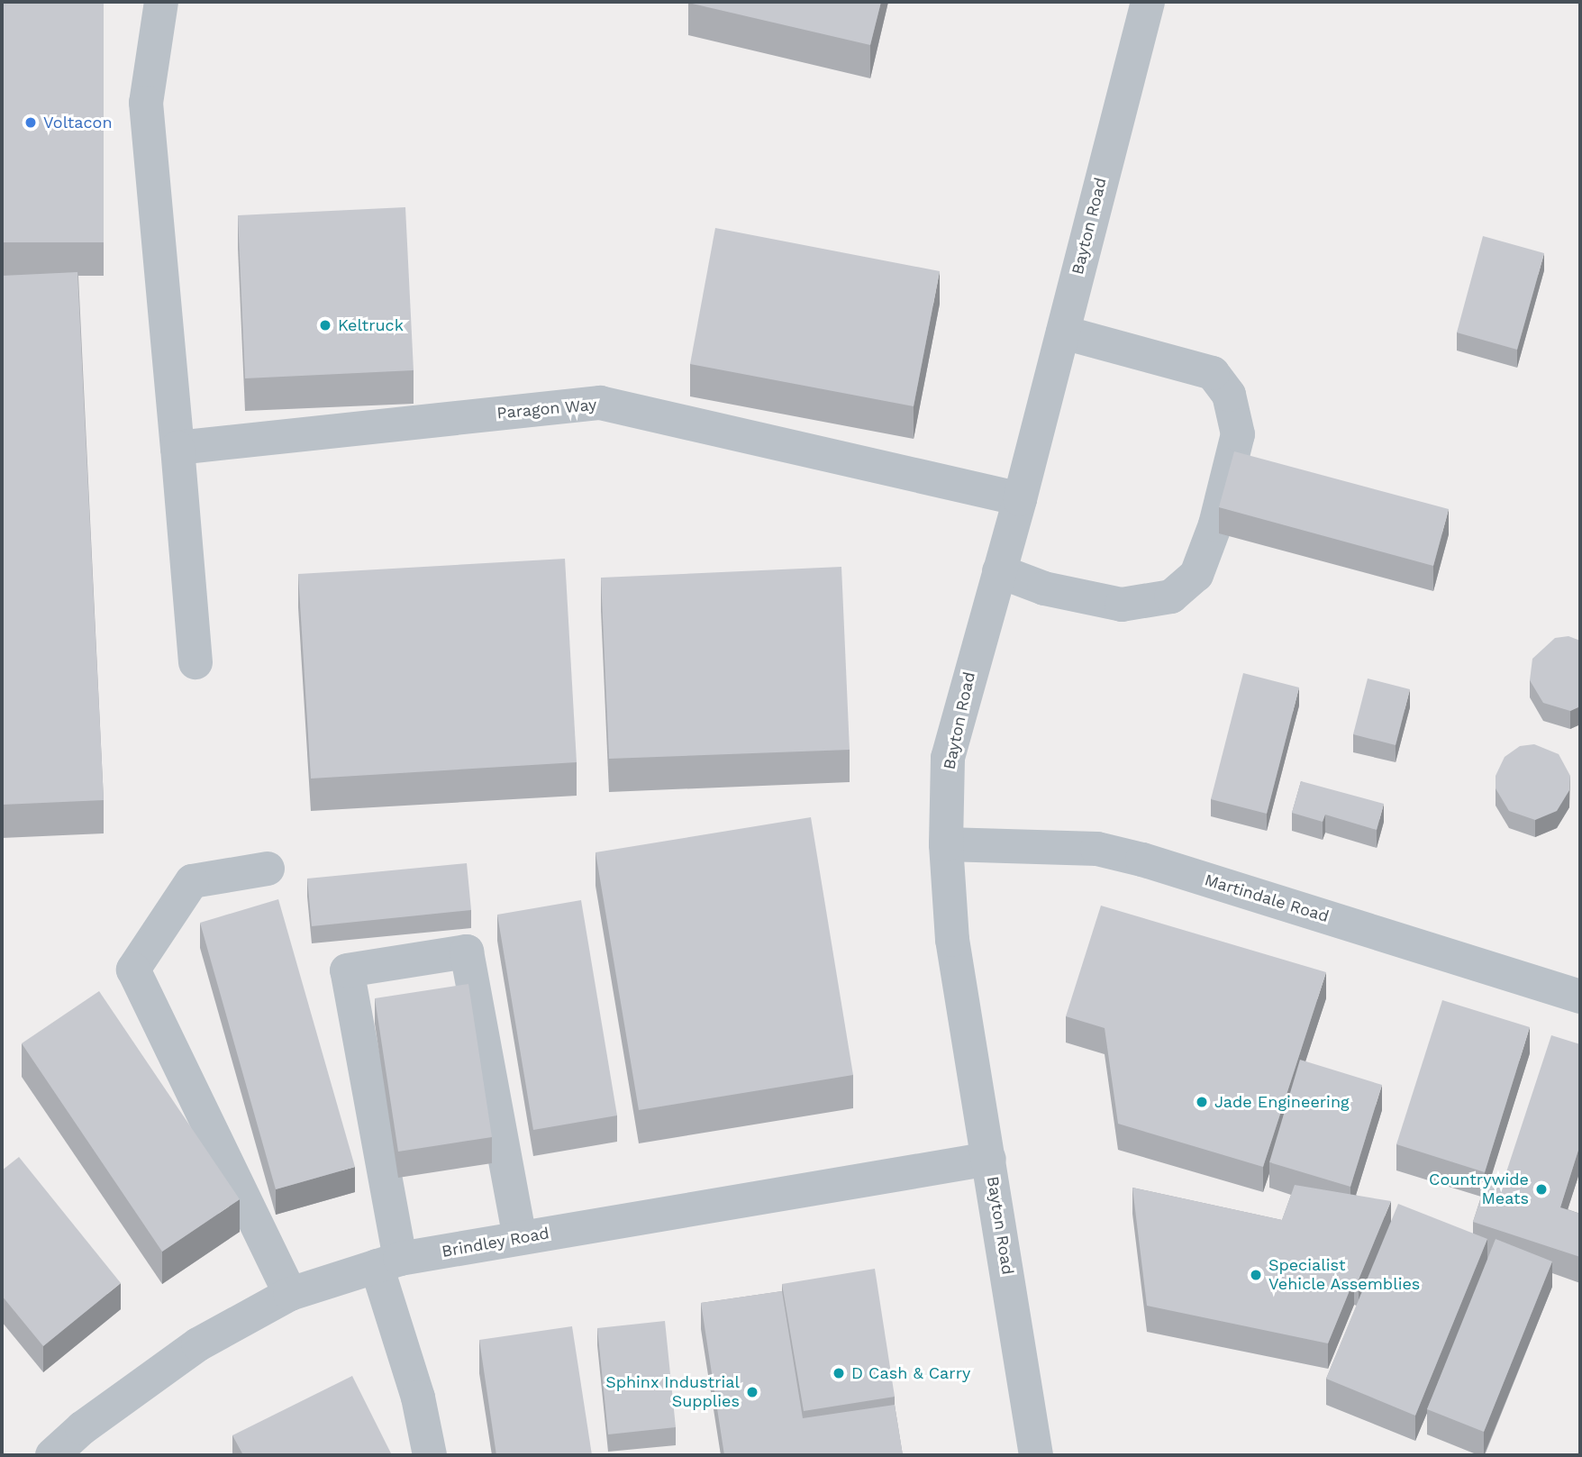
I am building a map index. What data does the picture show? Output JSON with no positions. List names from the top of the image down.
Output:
{
  "streets": {
    "street": [
      "Bayton Road",
      "Paragon Way",
      "Martindale Road",
      "Brindley Road"
    ]
  },
  "crossings": [
    ["Bayton Road", "Paragon Way"],
    ["Bayton Road", "Martindale Road"],
    ["Bayton Road", "Brindley Road"]
  ],
  "places": [
    "Voltacon",
    "Keltruck",
    "Jade Engineering",
    "Countrywide Meats",
    "Specialist Vehicle Assemblies",
    "D Cash & Carry",
    "Sphinx Industrial Supplies"
  ]
}
